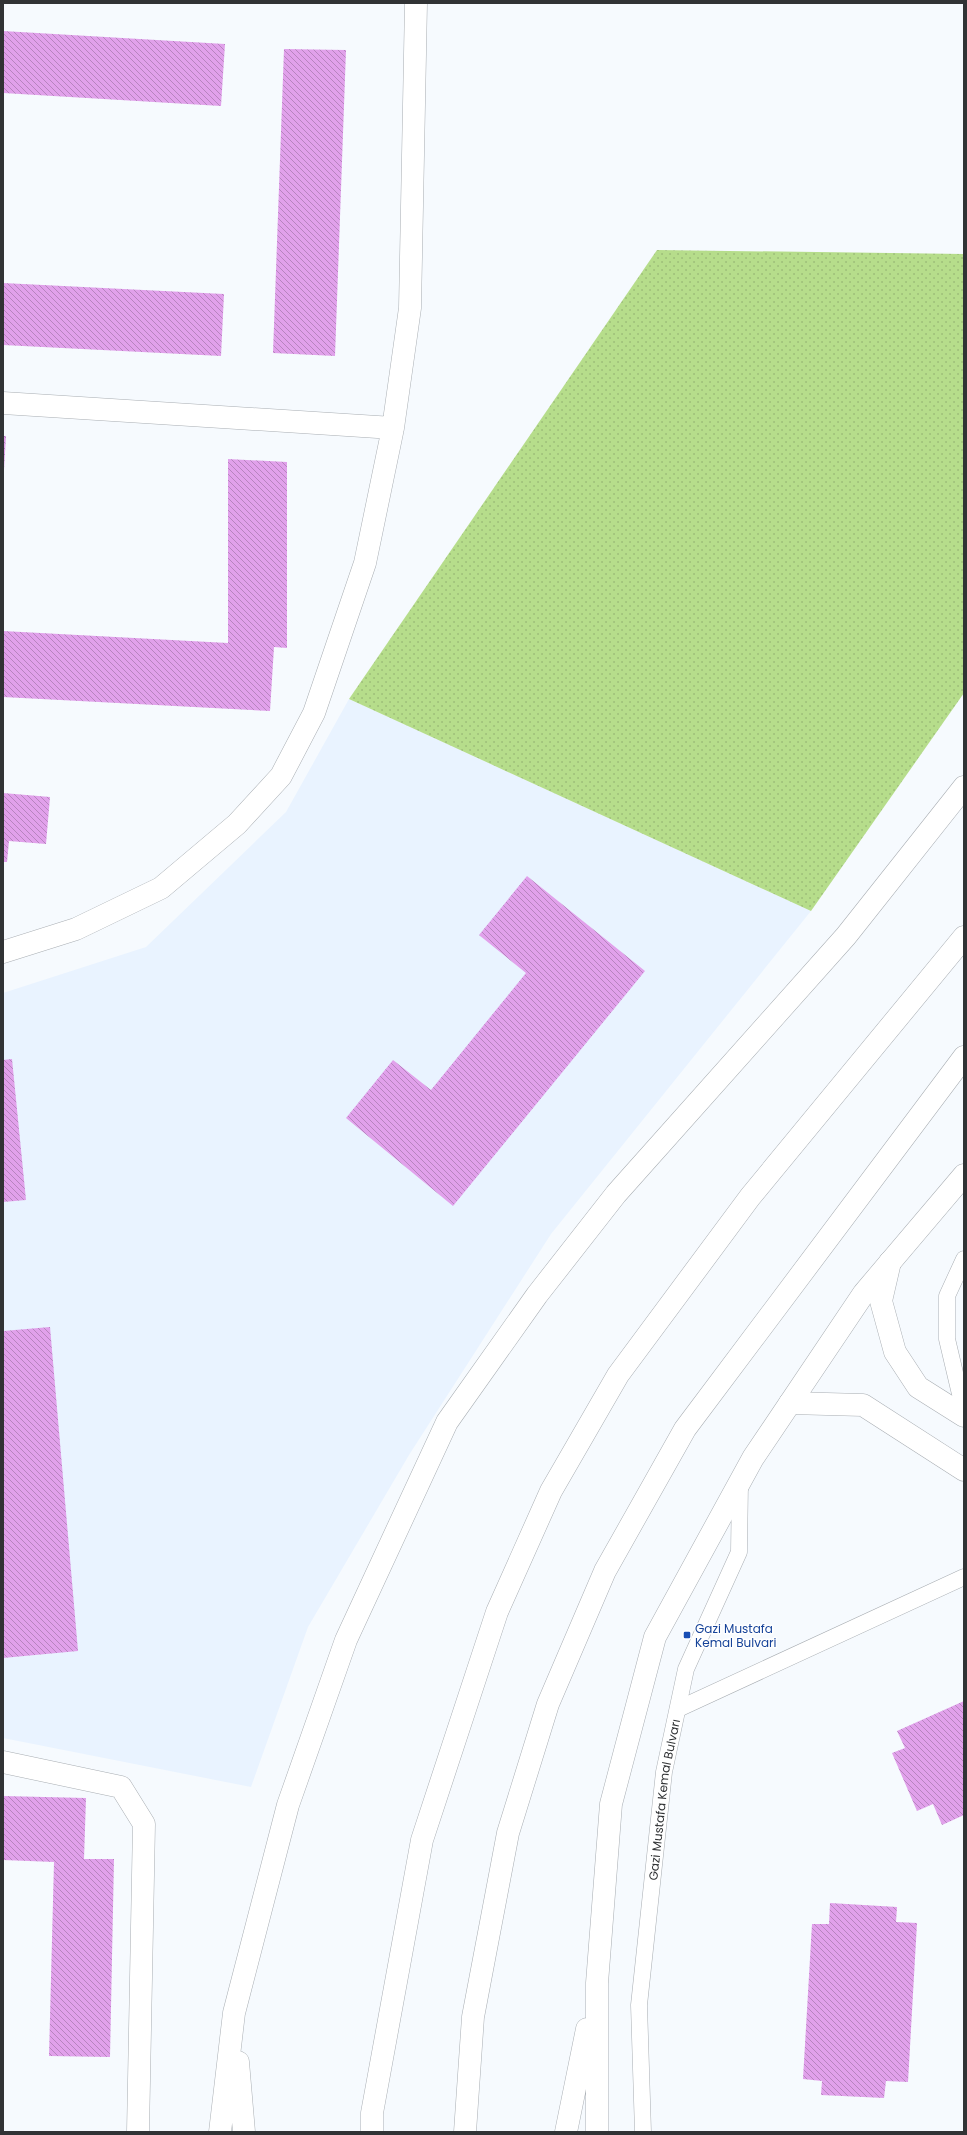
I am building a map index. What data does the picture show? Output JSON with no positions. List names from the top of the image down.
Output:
{
  "streets": {
    "lane": ["Gazi Mustafa Kemal Bulvarı"]
  },
  "places": {
    "transit": ["Gazi Mustafa Kemal Bulvari"]
  }
}
